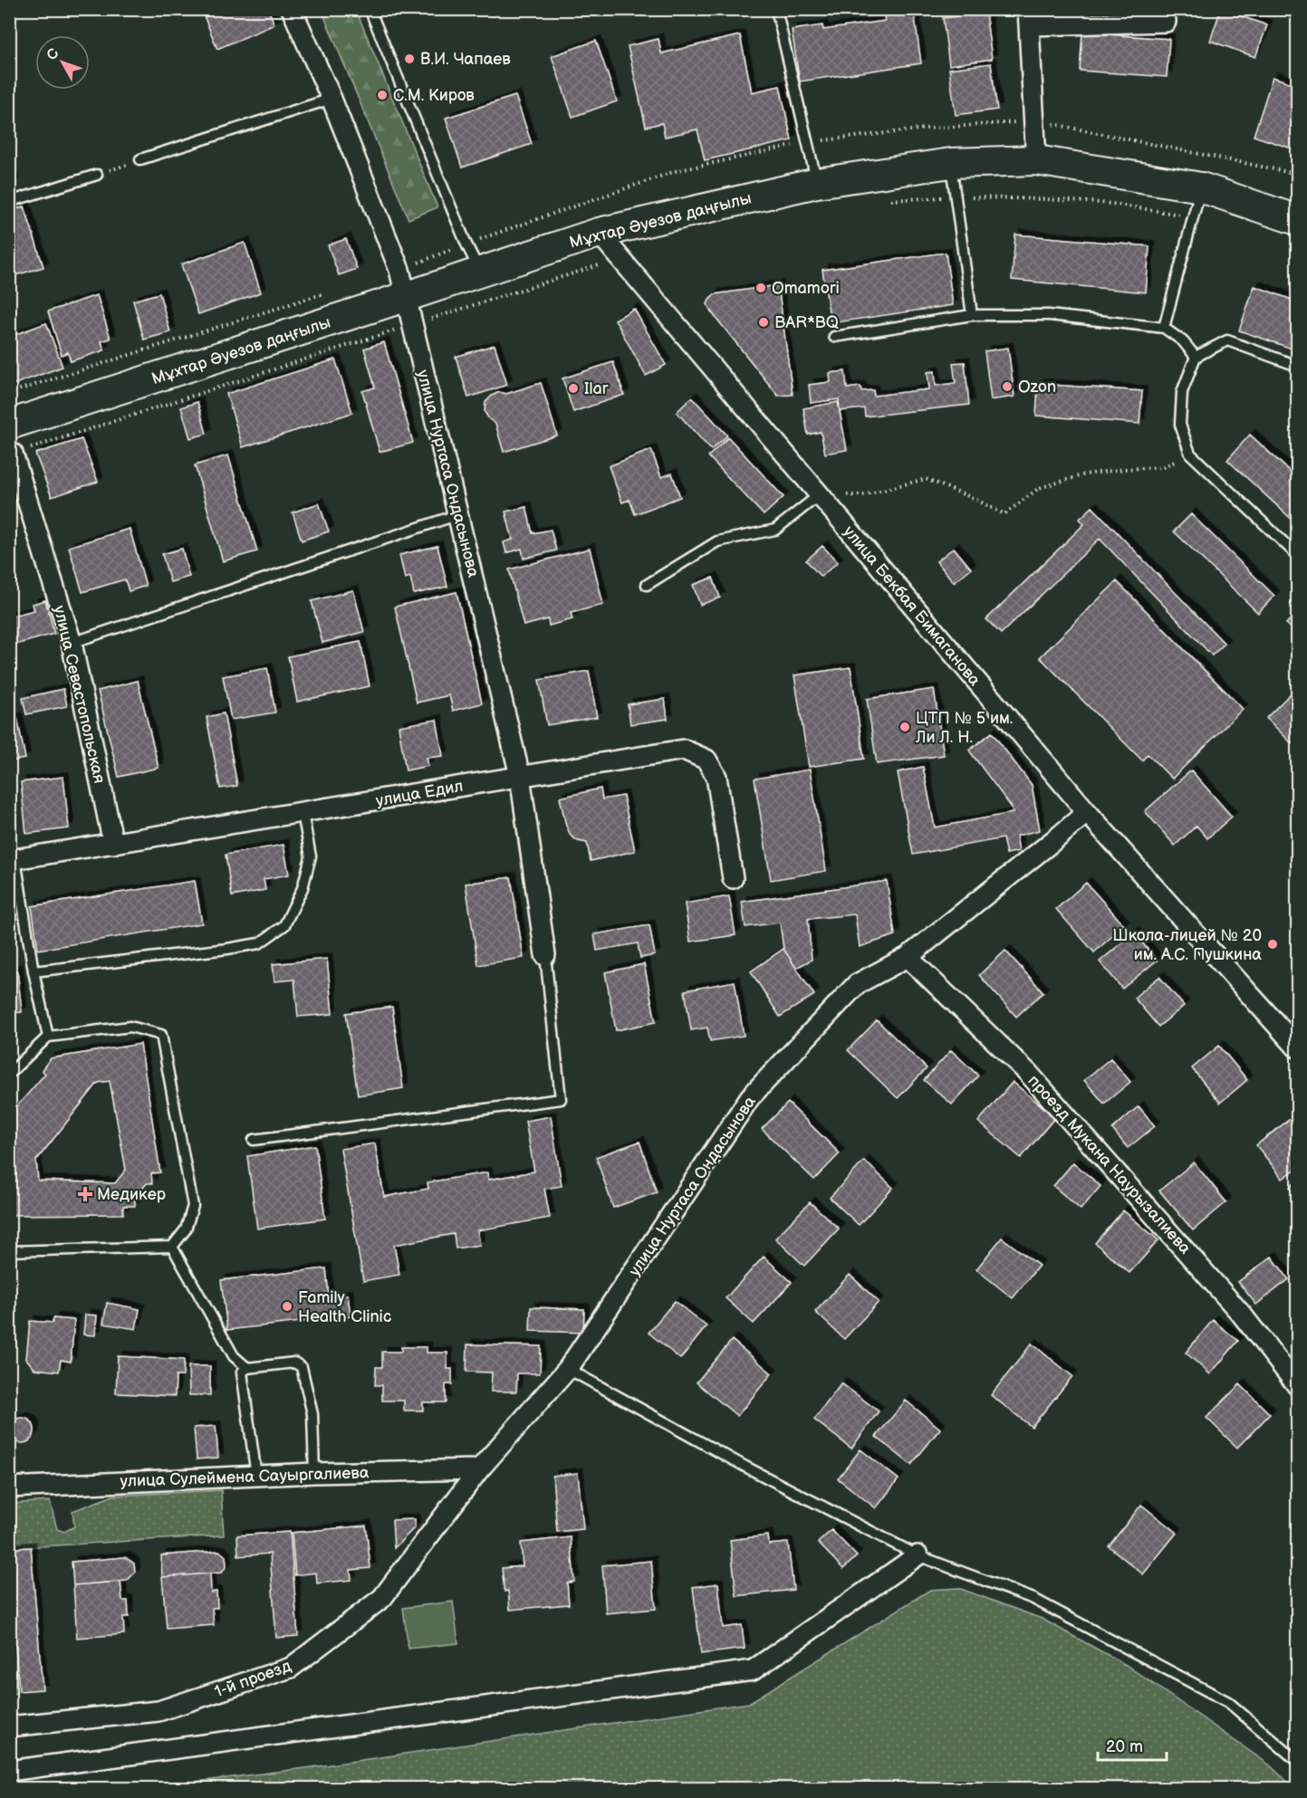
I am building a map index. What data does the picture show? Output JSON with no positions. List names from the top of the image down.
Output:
{
  "streets": {
    "main road": ["Мұхтар Әуезов даңғылы"],
    "street": [
      "улица Нуртаса Ондасынова",
      "улица Бекбая Бимаганова",
      "улица Севастопольская",
      "улица Едил",
      "проезд Мукана Наурызалиева",
      "улица Сулеймена Сауыргалиева",
      "1-й проезд"
    ]
  },
  "crossings": [
    ["Мұхтар Әуезов даңғылы", "улица Нуртаса Ондасынова"],
    ["Мұхтар Әуезов даңғылы", "улица Бекбая Бимаганова"],
    ["улица Нуртаса Ондасынова", "улица Бекбая Бимаганова"],
    ["улица Нуртаса Ондасынова", "улица Едил"],
    ["улица Нуртаса Ондасынова", "проезд Мукана Наурызалиева"],
    ["улица Нуртаса Ондасынова", "улица Сулеймена Сауыргалиева"],
    ["улица Нуртаса Ондасынова", "1-й проезд"],
    ["улица Севастопольская", "улица Едил"],
    ["улица Сулеймена Сауыргалиева", "1-й проезд"]
  ],
  "places": {
    "other": [
      "В.И. Чапаев",
      "С.М. Киров",
      "Omamori",
      "BAR*BQ",
      "Ozon",
      "Ilar",
      "ЦТП № 5 им. Ли Л. Н.",
      "Школа-лицей № 20 им. А.С. Пушкина",
      "Family Health Clinic"
    ],
    "health": ["Медикер"]
  },
  "scale_bar": "20 m",
  "north": "top left"
}
